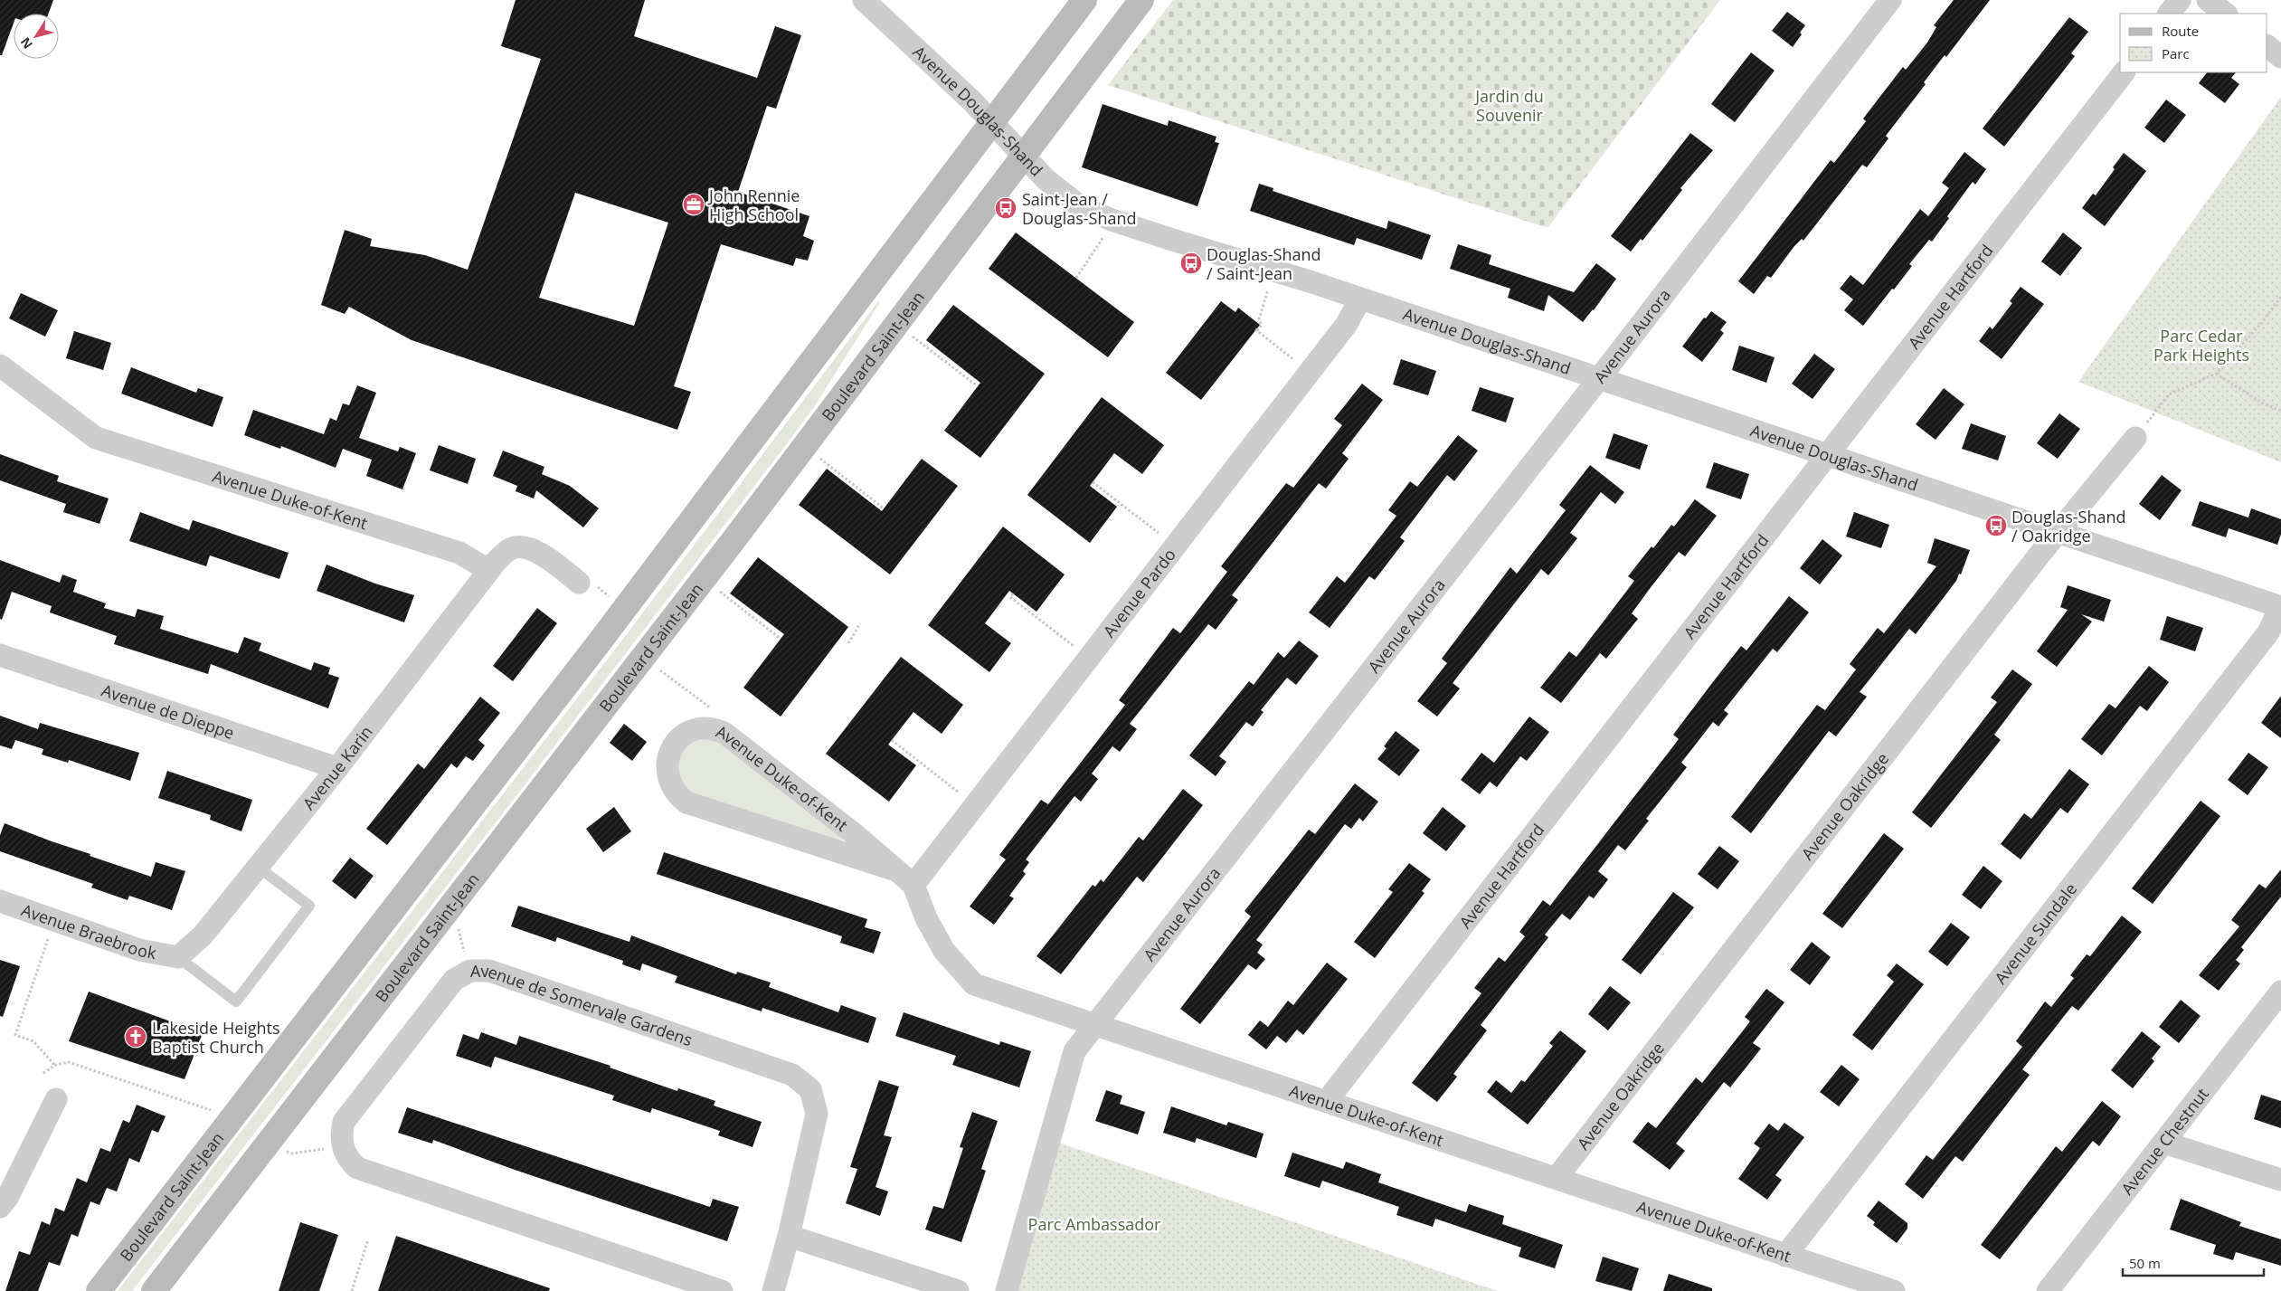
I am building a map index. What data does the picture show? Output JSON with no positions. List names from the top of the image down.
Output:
{
  "streets": {
    "main road": ["Boulevard Saint-Jean"],
    "street": [
      "Avenue Douglas-Shand",
      "Avenue Hartford",
      "Avenue Aurora",
      "Avenue Duke-of-Kent",
      "Avenue Pardo",
      "Avenue de Dieppe",
      "Avenue Karin",
      "Avenue Oakridge",
      "Avenue Braebrook",
      "Avenue Sundale",
      "Avenue de Somervale Gardens",
      "Avenue Chestnut"
    ]
  },
  "crossings": [
    ["Avenue Douglas-Shand", "Avenue Hartford"],
    ["Avenue Douglas-Shand", "Avenue Aurora"],
    ["Avenue Douglas-Shand", "Boulevard Saint-Jean"],
    ["Avenue Douglas-Shand", "Avenue Pardo"],
    ["Avenue Douglas-Shand", "Avenue Oakridge"],
    ["Avenue Douglas-Shand", "Avenue Sundale"],
    ["Avenue Hartford", "Avenue Duke-of-Kent"],
    ["Avenue Aurora", "Avenue Duke-of-Kent"],
    ["Avenue Duke-of-Kent", "Avenue Pardo"],
    ["Avenue Duke-of-Kent", "Avenue Karin"],
    ["Avenue Duke-of-Kent", "Avenue Oakridge"],
    ["Avenue Duke-of-Kent", "Avenue Sundale"],
    ["Avenue de Dieppe", "Avenue Karin"],
    ["Avenue Karin", "Avenue Braebrook"]
  ],
  "parks": ["Jardin du Souvenir", "Parc Cedar Park Heights", "Parc Ambassador"],
  "places": {
    "office": ["John Rennie High School"],
    "bus stop": ["Saint-Jean / Douglas-Shand", "Douglas-Shand / Saint-Jean", "Douglas-Shand / Oakridge"],
    "church": ["Lakeside Heights Baptist Church"]
  },
  "legend": ["Route", "Parc"],
  "scale_bar": "50 m",
  "north": "bottom left"
}
